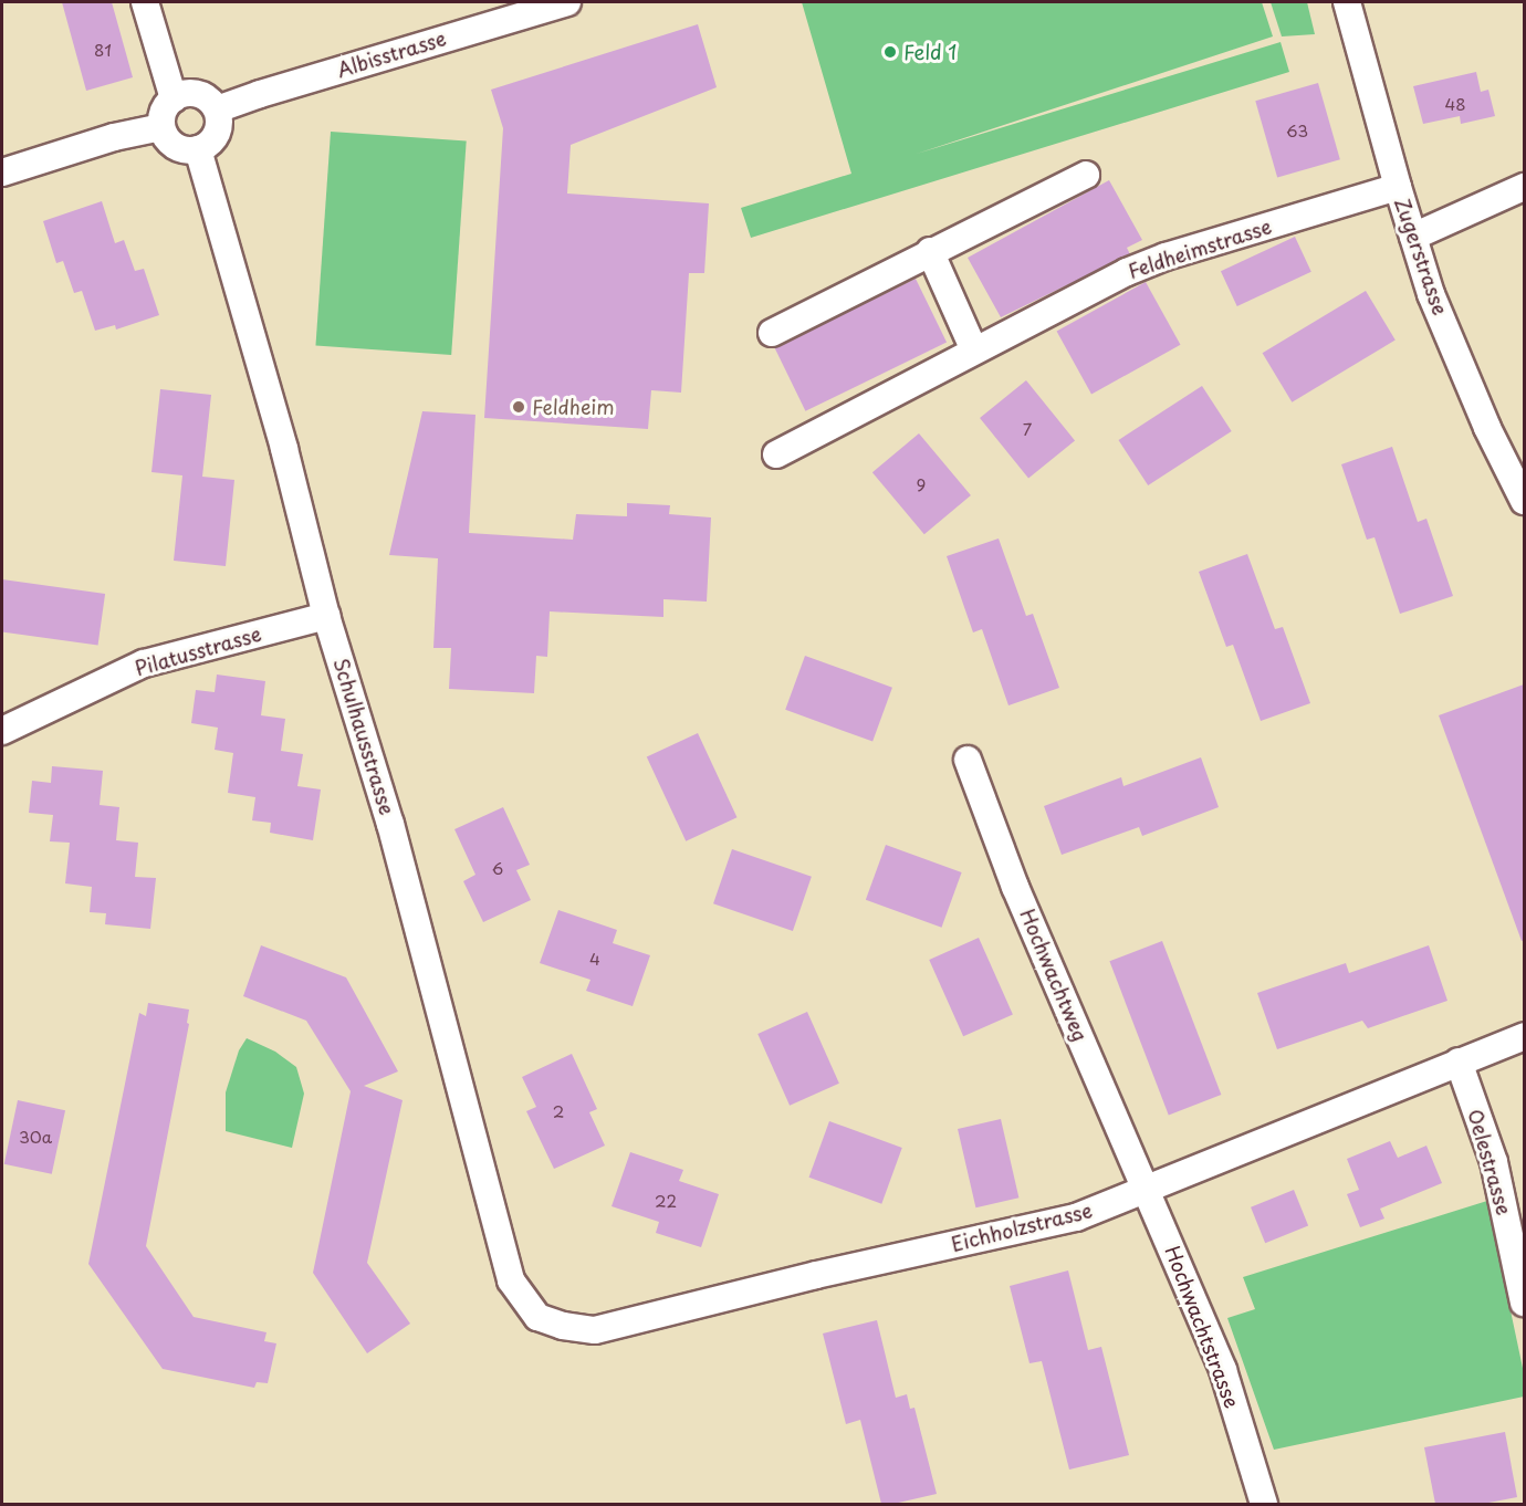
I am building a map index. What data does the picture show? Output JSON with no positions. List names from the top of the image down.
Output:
{
  "streets": {
    "street": [
      "Albisstrasse",
      "Feldheimstrasse",
      "Zugerstrasse",
      "Pilatusstrasse",
      "Schulhausstrasse",
      "Hochwachtweg",
      "Oelestrasse",
      "Eichholzstrasse",
      "Hochwachtstrasse"
    ]
  },
  "crossings": [
    ["Albisstrasse", "Schulhausstrasse"],
    ["Feldheimstrasse", "Zugerstrasse"],
    ["Pilatusstrasse", "Schulhausstrasse"],
    ["Schulhausstrasse", "Eichholzstrasse"],
    ["Hochwachtweg", "Eichholzstrasse"],
    ["Hochwachtweg", "Hochwachtstrasse"],
    ["Oelestrasse", "Eichholzstrasse"],
    ["Eichholzstrasse", "Hochwachtstrasse"]
  ],
  "places": ["Feld 1", "Feldheim"],
  "house_numbers": [
    "81",
    "48",
    "63",
    "7",
    "9",
    "6",
    "4",
    "2",
    "30a",
    "22"
  ]
}
